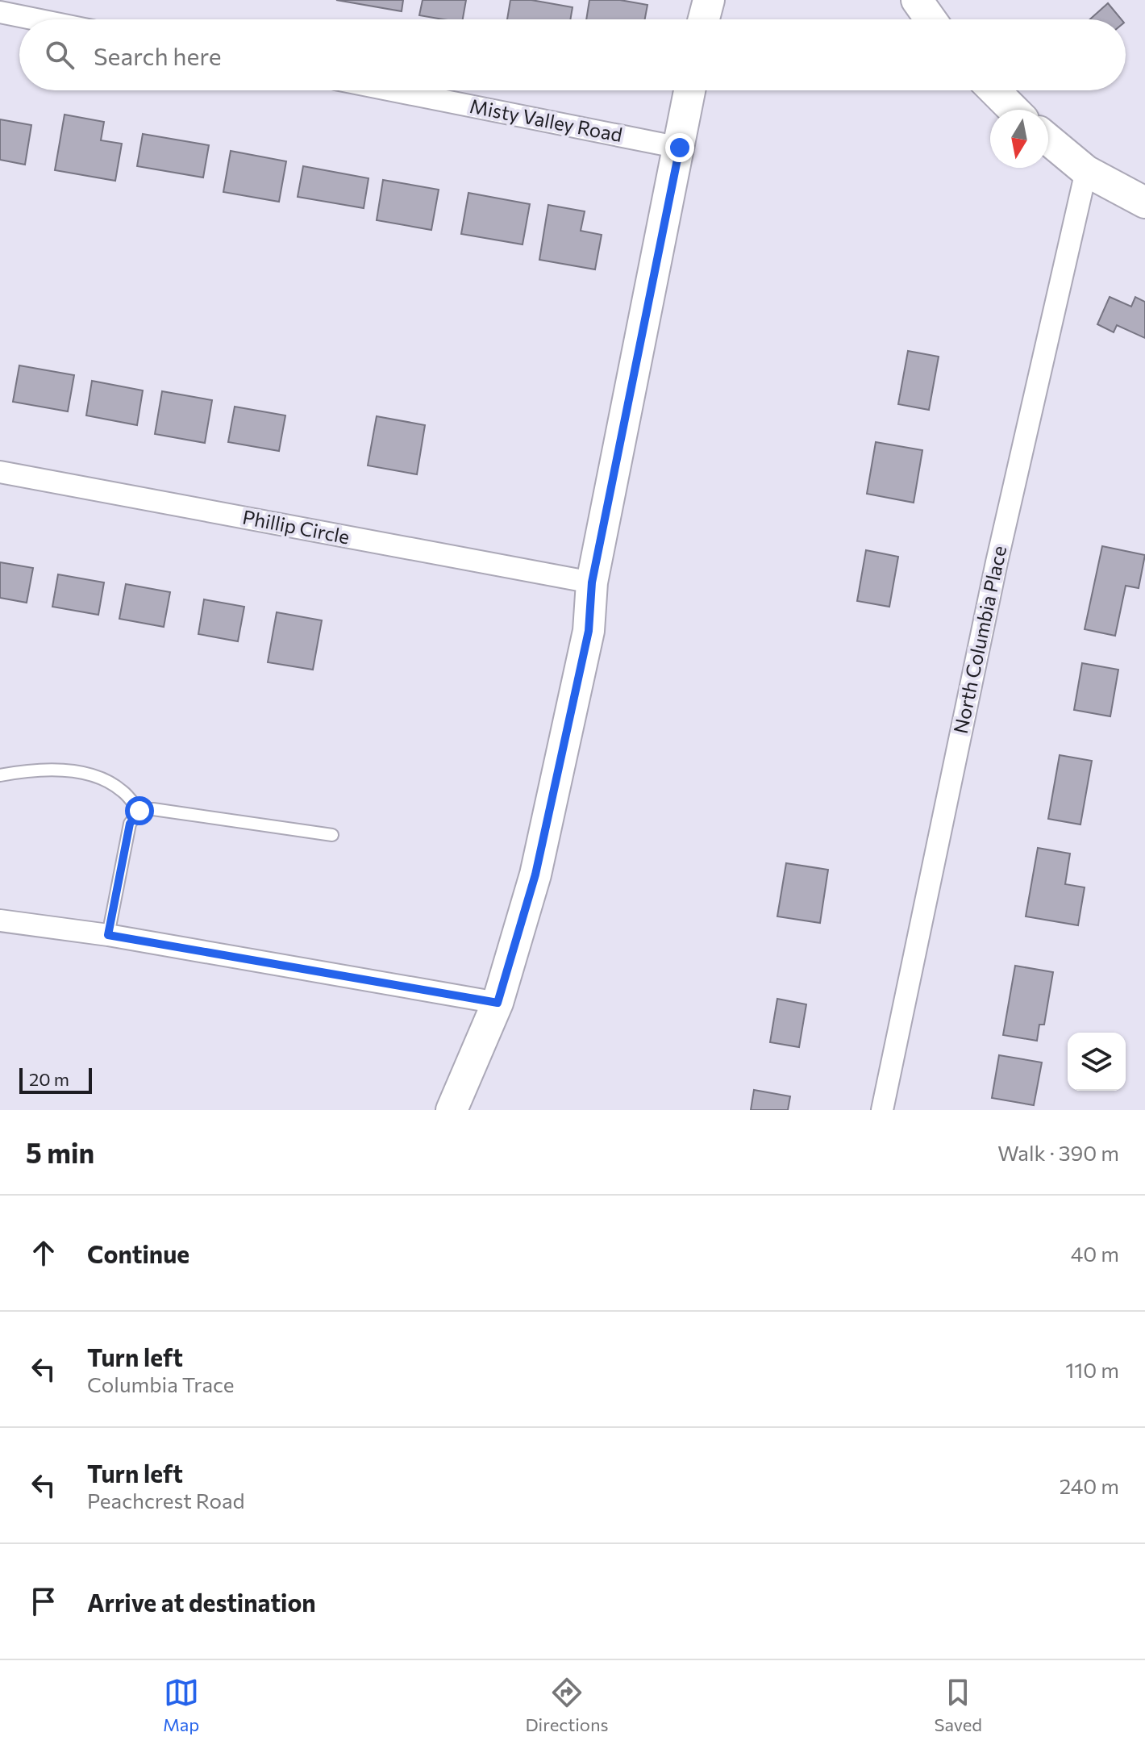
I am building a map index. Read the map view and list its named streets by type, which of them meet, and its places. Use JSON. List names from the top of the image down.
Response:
{
  "streets": {
    "street": ["Misty Valley Road", "Phillip Circle", "North Columbia Place"]
  },
  "scale_bar": "20 m",
  "north": "bottom",
  "page": {
    "search": "Search here",
    "scale": "20 m",
    "heading": ["5 min", "Walk · 390 m"],
    "list": [
      ["Continue", "40 m"],
      ["Turn left", "Columbia Trace", "110 m"],
      ["Turn left", "Peachcrest Road", "240 m"],
      "Arrive at destination"
    ],
    "nav": ["Map", "Directions", "Saved"]
  }
}
